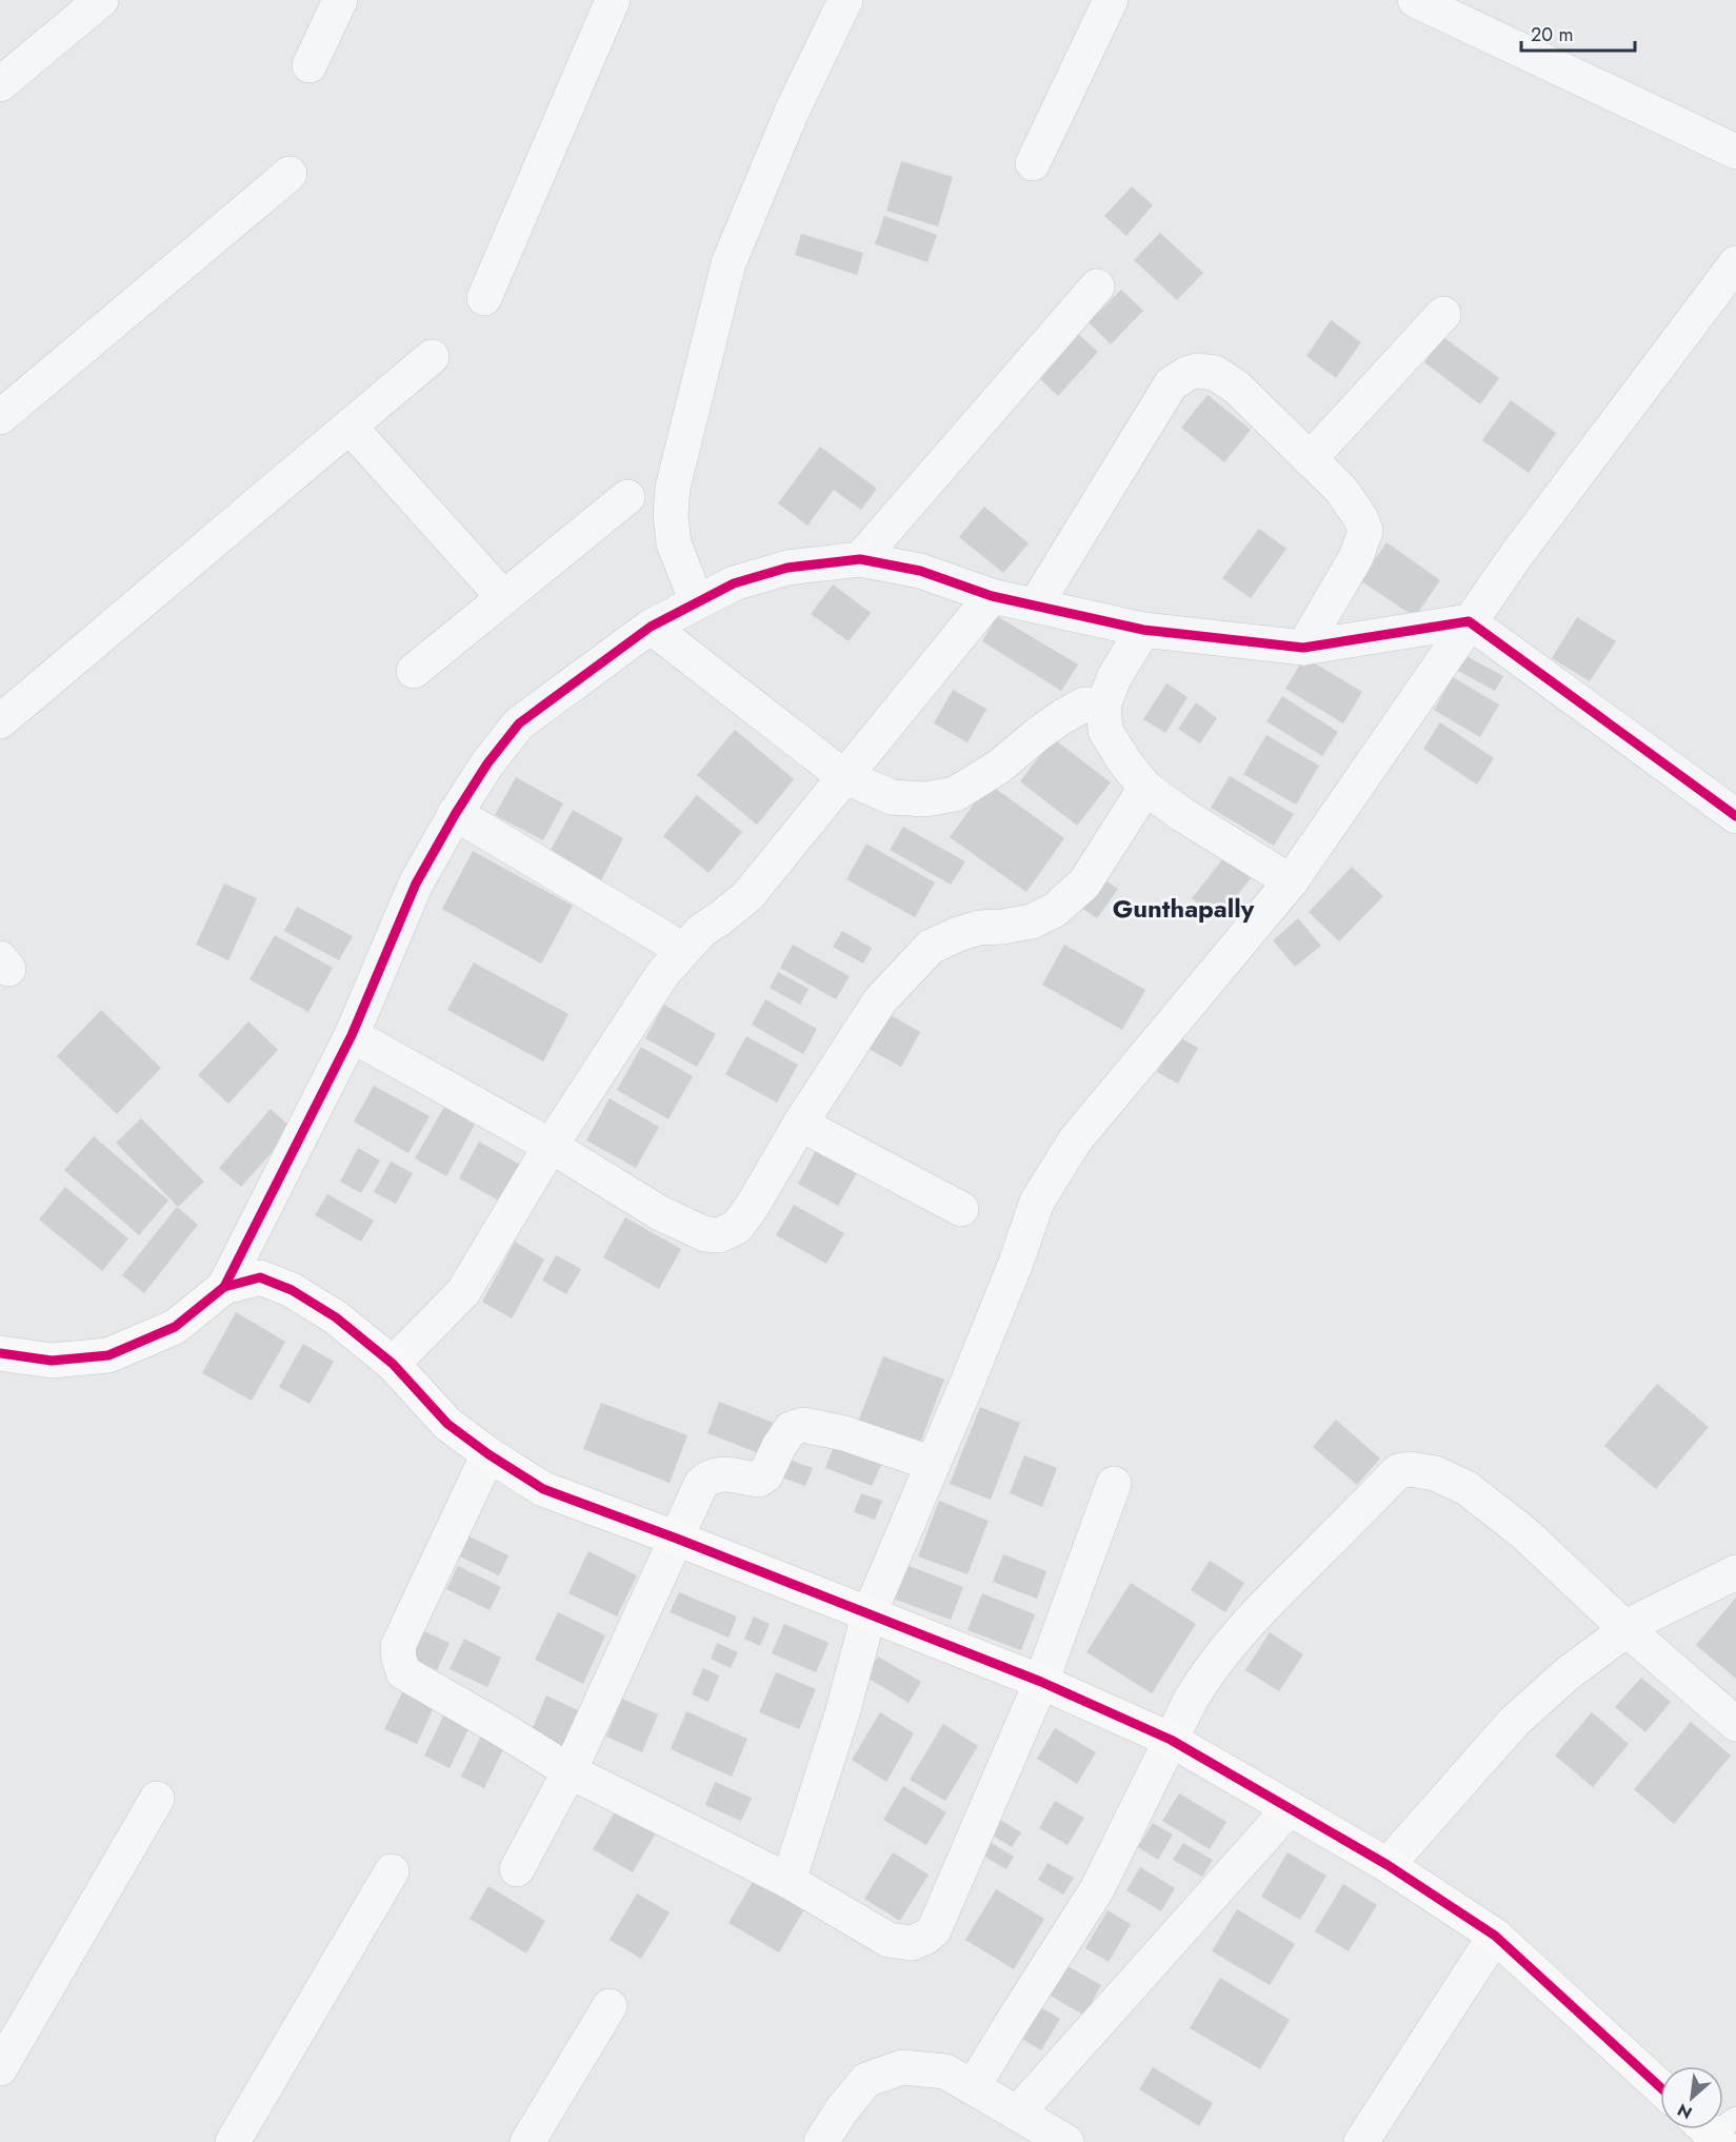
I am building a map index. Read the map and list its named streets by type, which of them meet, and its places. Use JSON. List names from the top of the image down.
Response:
{
  "districts": ["Gunthapally"],
  "scale_bar": "20 m",
  "north": "bottom left"
}
